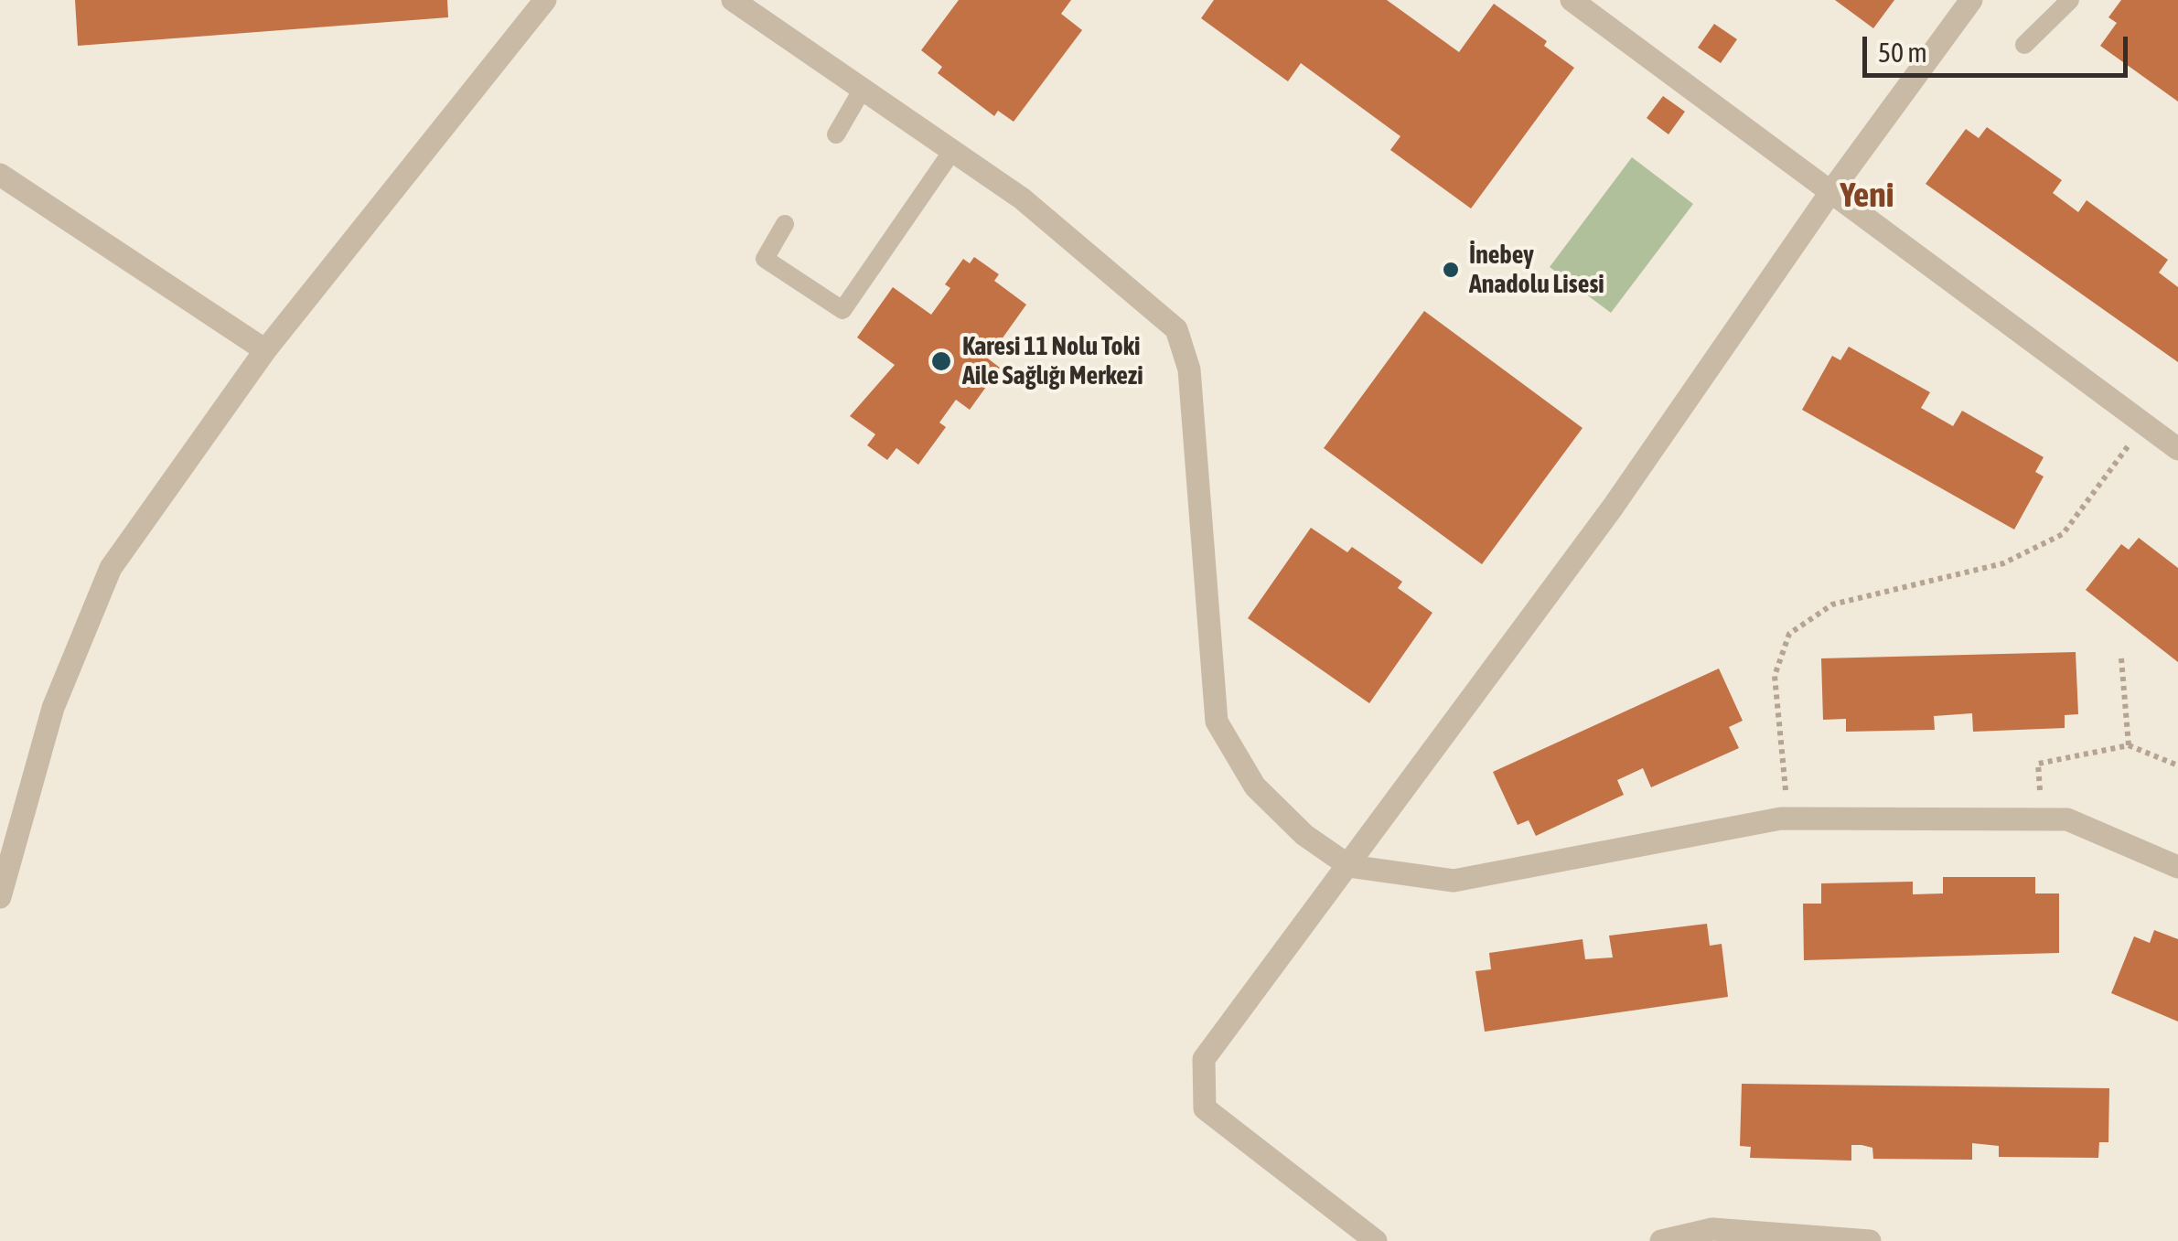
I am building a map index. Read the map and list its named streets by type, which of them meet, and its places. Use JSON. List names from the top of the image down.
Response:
{
  "districts": ["Yeni"],
  "places": ["İnebey Anadolu Lisesi", "Karesi 11 Nolu Toki Aile Sağlığı Merkezi"],
  "scale_bar": "50 m"
}
